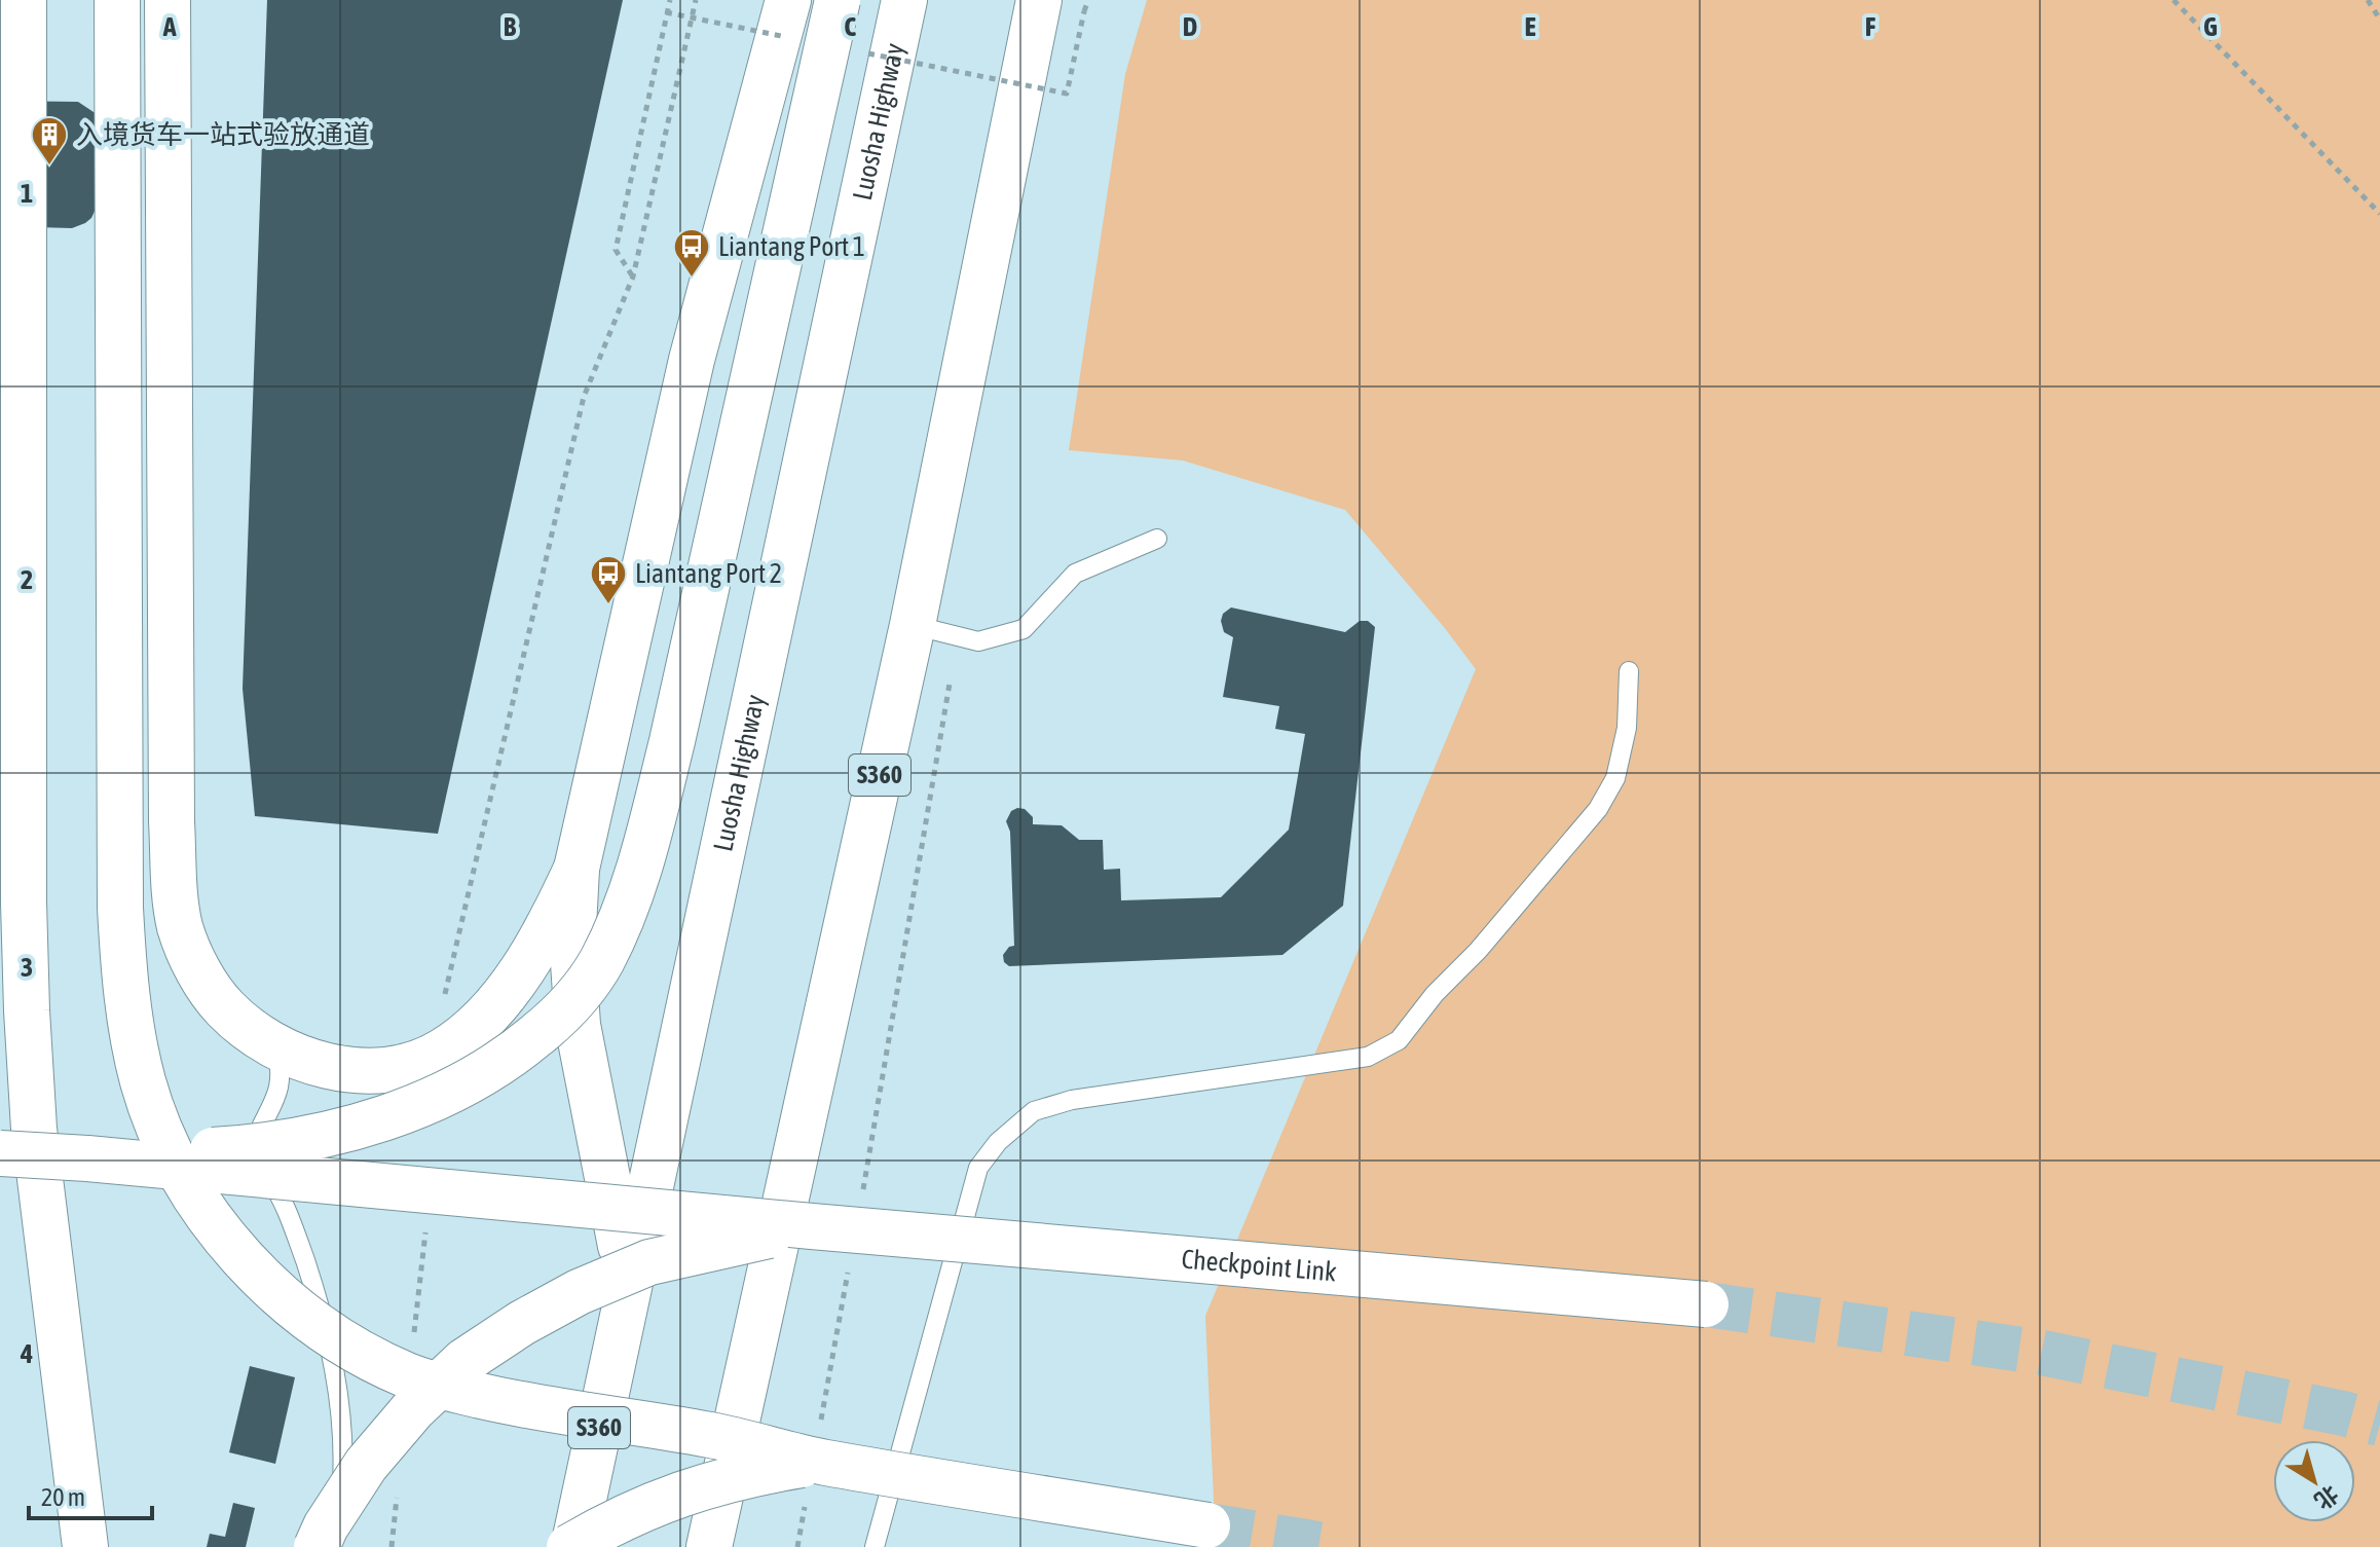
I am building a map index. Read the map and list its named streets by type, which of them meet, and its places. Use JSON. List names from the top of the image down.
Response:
{
  "streets": {
    "main road": ["Luosha Highway", "S360", "Checkpoint Link"]
  },
  "places": {
    "building": ["入境货车一站式验放通道"],
    "bus stop": ["Liantang Port 1", "Liantang Port 2"]
  },
  "scale_bar": "20 m",
  "north": "bottom right",
  "grid": {
    "columns": [
      "A",
      "B",
      "C",
      "D",
      "E",
      "F",
      "G"
    ],
    "rows": [
      "1",
      "2",
      "3",
      "4"
    ]
  }
}
